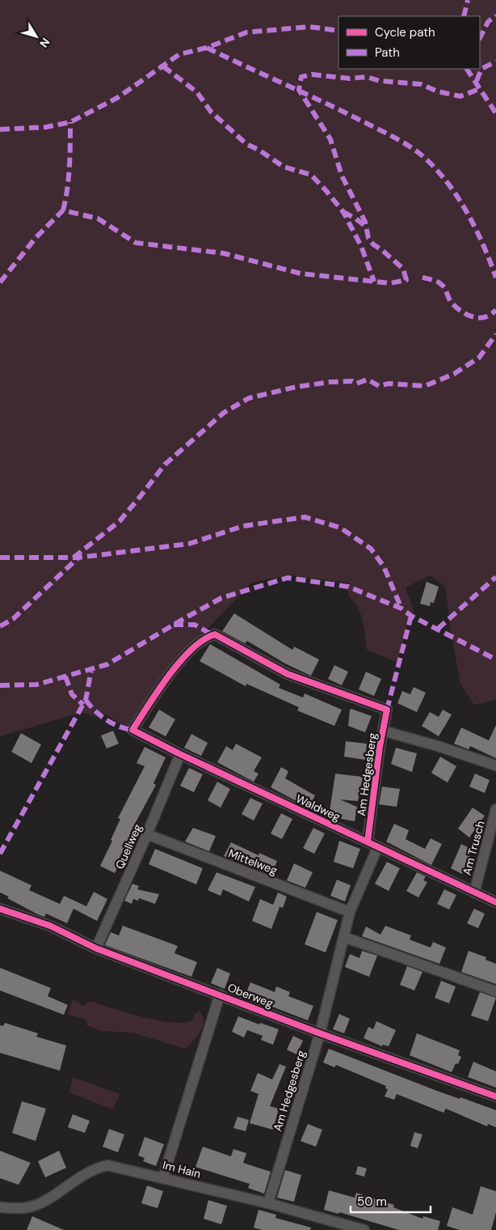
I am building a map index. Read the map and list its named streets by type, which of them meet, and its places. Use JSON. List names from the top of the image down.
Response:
{
  "streets": {
    "street": [
      "Am Hedgesberg",
      "Waldweg",
      "Quellweg",
      "Am Trusch",
      "Mittelweg",
      "Oberweg",
      "Im Hain"
    ]
  },
  "crossings": [
    ["Am Hedgesberg", "Waldweg"],
    ["Am Hedgesberg", "Mittelweg"],
    ["Am Hedgesberg", "Oberweg"],
    ["Am Hedgesberg", "Im Hain"],
    ["Waldweg", "Quellweg"],
    ["Waldweg", "Am Trusch"],
    ["Quellweg", "Mittelweg"],
    ["Quellweg", "Oberweg"]
  ],
  "legend": ["Cycle path", "Path"],
  "scale_bar": "50 m",
  "north": "bottom right"
}
